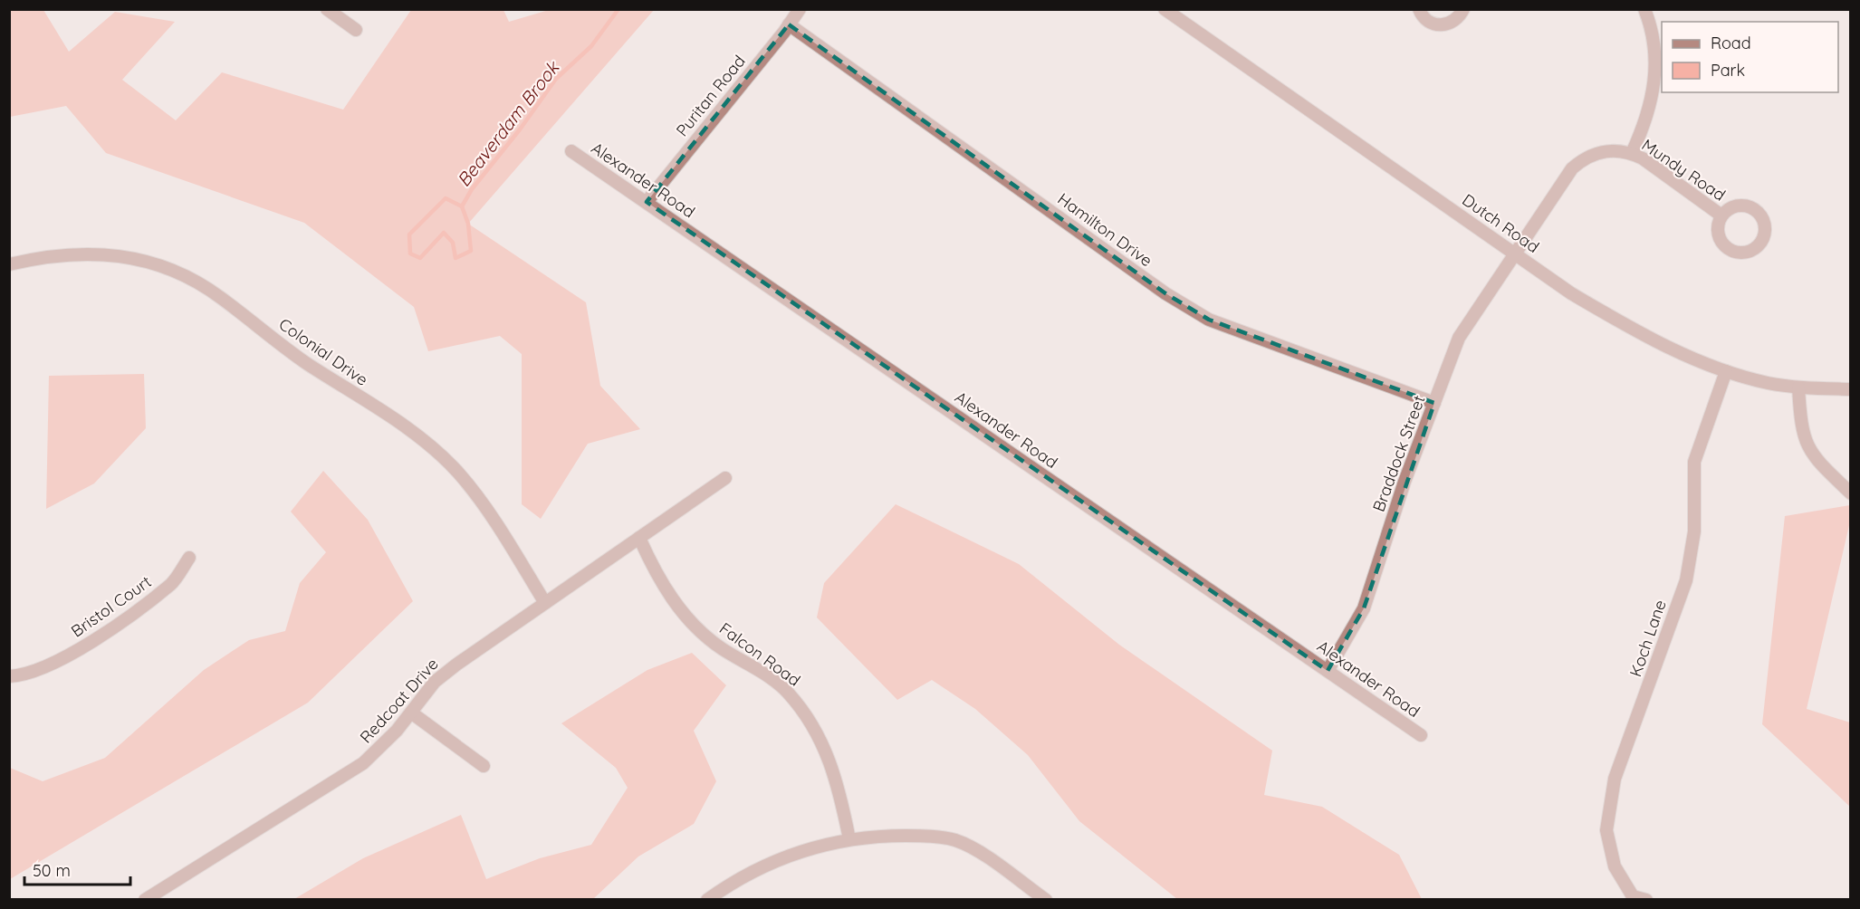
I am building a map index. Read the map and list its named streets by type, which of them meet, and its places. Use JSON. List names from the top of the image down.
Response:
{
  "streets": {
    "street": [
      "Puritan Road",
      "Mundy Road",
      "Alexander Road",
      "Dutch Road",
      "Hamilton Drive",
      "Colonial Drive",
      "Braddock Street",
      "Bristol Court",
      "Koch Lane",
      "Falcon Road",
      "Redcoat Drive"
    ]
  },
  "crossings": [
    ["Puritan Road", "Alexander Road"],
    ["Puritan Road", "Hamilton Drive"],
    ["Mundy Road", "Dutch Road"],
    ["Mundy Road", "Braddock Street"],
    ["Alexander Road", "Braddock Street"],
    ["Dutch Road", "Braddock Street"],
    ["Dutch Road", "Koch Lane"],
    ["Hamilton Drive", "Braddock Street"],
    ["Colonial Drive", "Redcoat Drive"],
    ["Falcon Road", "Redcoat Drive"]
  ],
  "water": ["Beaverdam Brook"],
  "legend": ["Road", "Park"],
  "scale_bar": "50 m"
}
